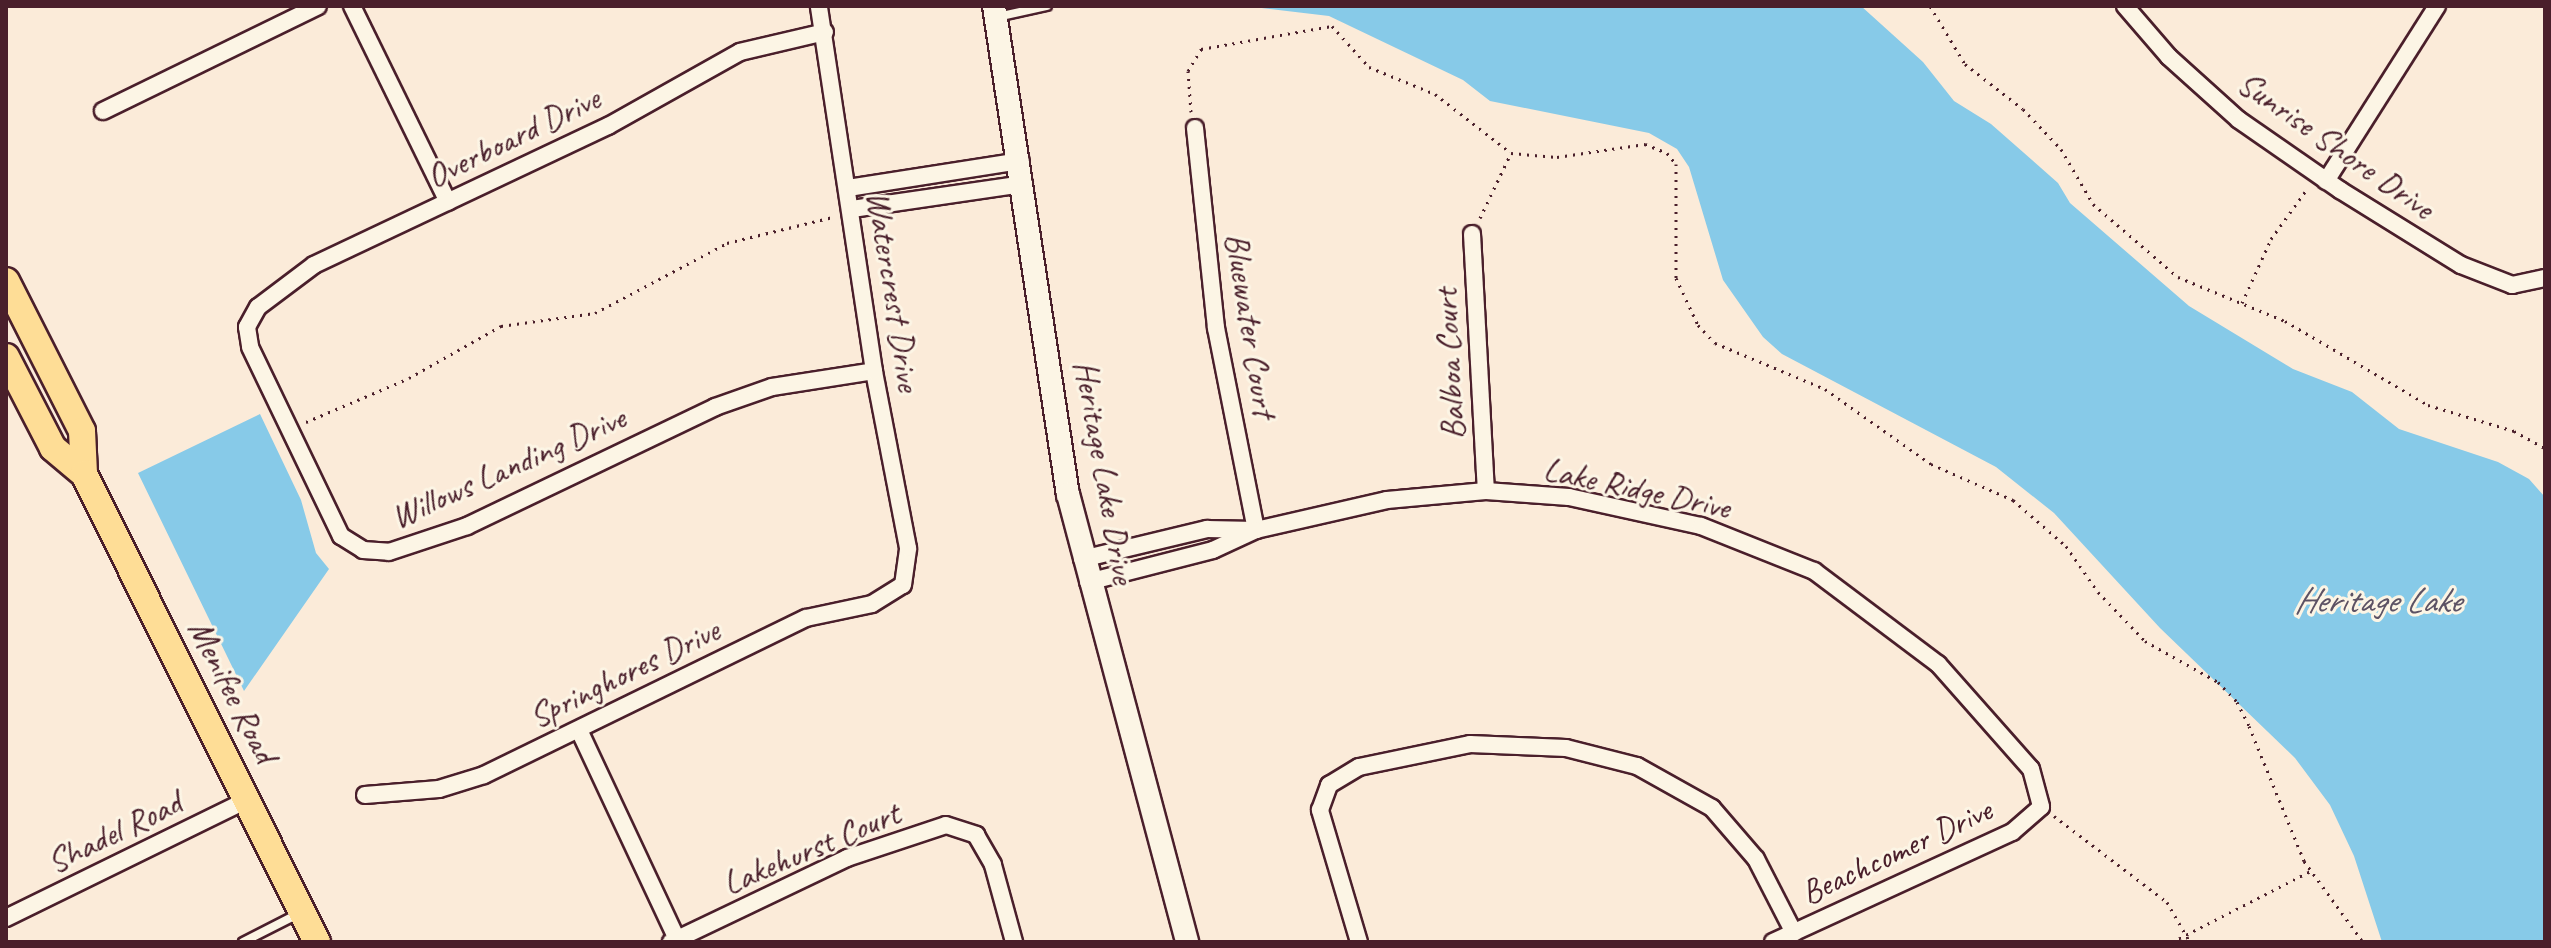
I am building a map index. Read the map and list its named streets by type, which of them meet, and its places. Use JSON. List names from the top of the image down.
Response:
{
  "streets": {
    "main road": ["Menifee Road"],
    "street": [
      "Overboard Drive",
      "Sunrise Shore Drive",
      "Watercrest Drive",
      "Bluewater Court",
      "Balboa Court",
      "Willows Landing Drive",
      "Heritage Lake Drive",
      "Lake Ridge Drive",
      "Springhores Drive",
      "Shadel Road",
      "Lakehurst Court",
      "Beachcomer Drive"
    ]
  },
  "crossings": [
    ["Overboard Drive", "Watercrest Drive"],
    ["Overboard Drive", "Willows Landing Drive"],
    ["Watercrest Drive", "Willows Landing Drive"],
    ["Watercrest Drive", "Springhores Drive"],
    ["Bluewater Court", "Lake Ridge Drive"],
    ["Balboa Court", "Lake Ridge Drive"],
    ["Heritage Lake Drive", "Lake Ridge Drive"],
    ["Lake Ridge Drive", "Beachcomer Drive"],
    ["Menifee Road", "Shadel Road"]
  ],
  "water": ["Heritage Lake"]
}
